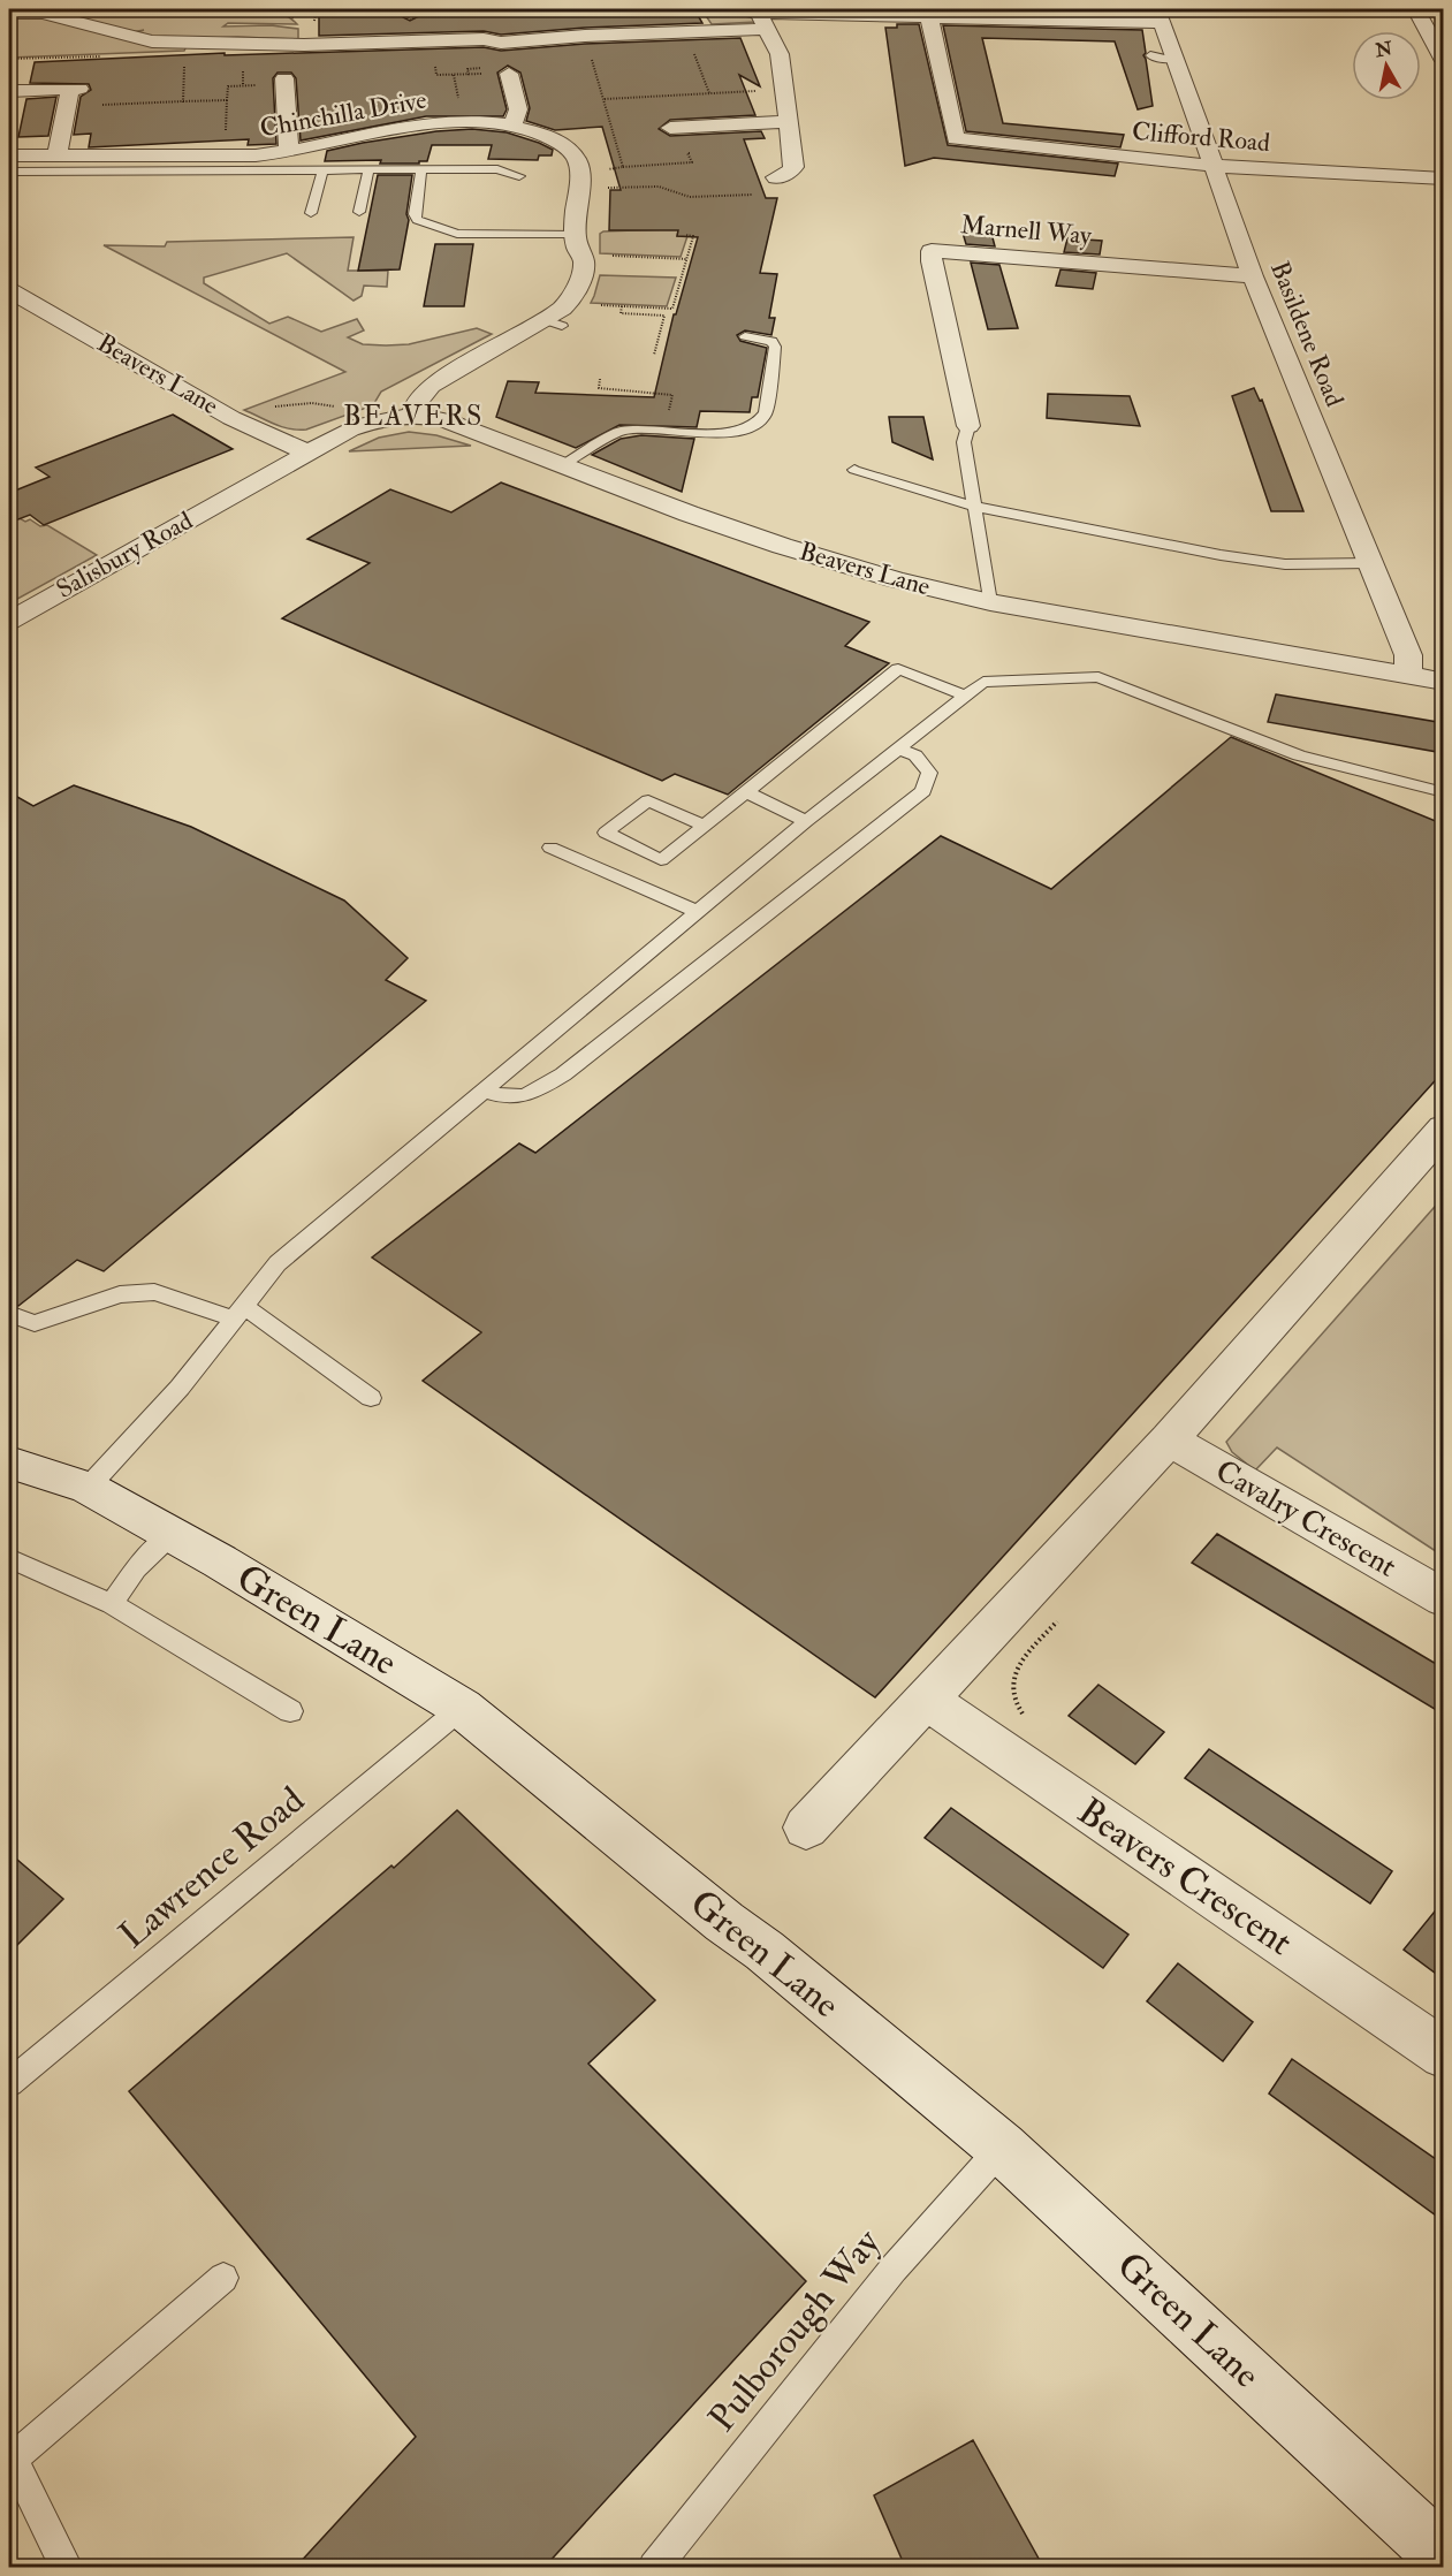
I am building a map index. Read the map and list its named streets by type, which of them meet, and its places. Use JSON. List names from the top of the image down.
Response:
{
  "streets": {
    "street": [
      "Chinchilla Drive",
      "Clifford Road",
      "Marnell Way",
      "Basildene Road",
      "Beavers Lane",
      "Salisbury Road",
      "Cavalry Crescent",
      "Green Lane",
      "Beavers Crescent"
    ],
    "lane": ["Lawrence Road", "Pulborough Way"]
  },
  "crossings": [
    ["Clifford Road", "Basildene Road"],
    ["Marnell Way", "Basildene Road"],
    ["Basildene Road", "Beavers Lane"],
    ["Beavers Lane", "Salisbury Road"],
    ["Green Lane", "Lawrence Road"],
    ["Green Lane", "Pulborough Way"]
  ],
  "districts": ["BEAVERS"],
  "north": "top"
}
